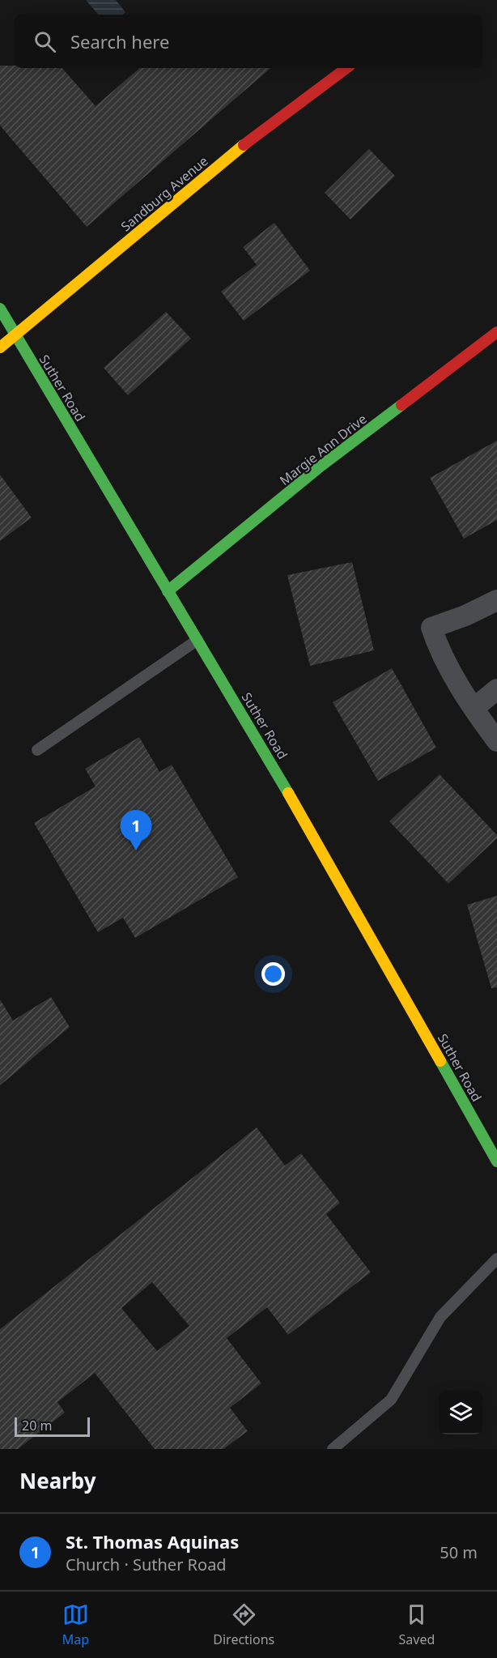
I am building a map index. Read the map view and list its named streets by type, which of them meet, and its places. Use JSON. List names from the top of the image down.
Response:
{
  "streets": {
    "street": ["Sandburg Avenue", "Suther Road", "Margie Ann Drive"]
  },
  "crossings": [
    ["Sandburg Avenue", "Suther Road"],
    ["Suther Road", "Margie Ann Drive"]
  ],
  "scale_bar": "20 m",
  "page": {
    "search": "Search here",
    "pins": "1",
    "scale": "20 m",
    "heading": "Nearby",
    "list": [
      {
        "mark": "1",
        "name": "St. Thomas Aquinas",
        "note": "Church · Suther Road",
        "value": "50 m"
      }
    ],
    "nav": ["Map", "Directions", "Saved"]
  }
}
